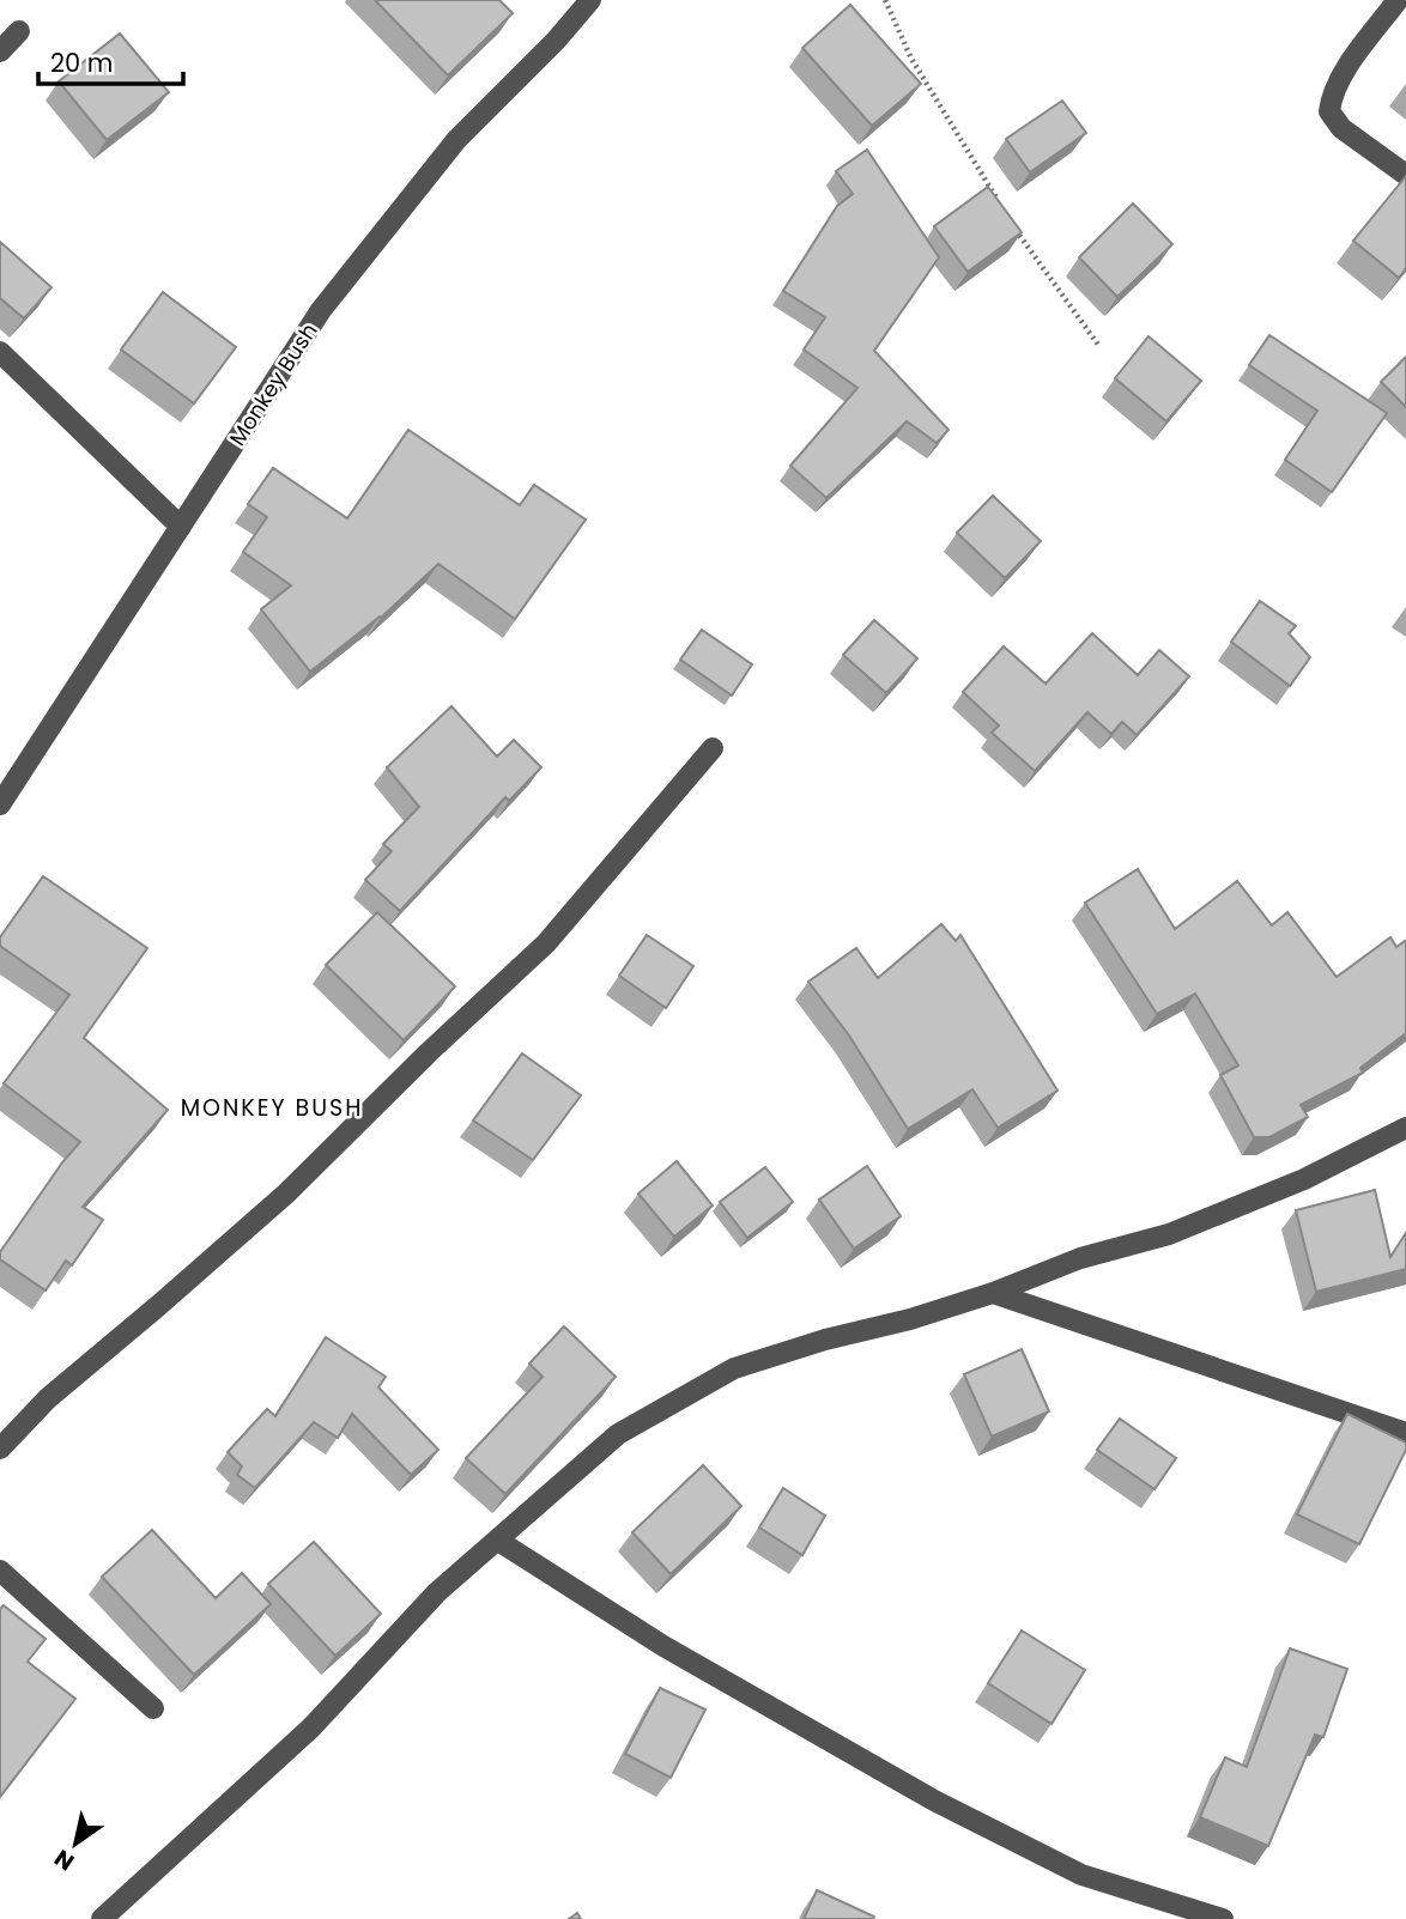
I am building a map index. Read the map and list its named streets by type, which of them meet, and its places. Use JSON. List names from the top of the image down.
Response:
{
  "streets": {
    "street": ["Monkey Bush"]
  },
  "districts": ["MONKEY BUSH"],
  "scale_bar": "20 m",
  "north": "bottom left"
}
